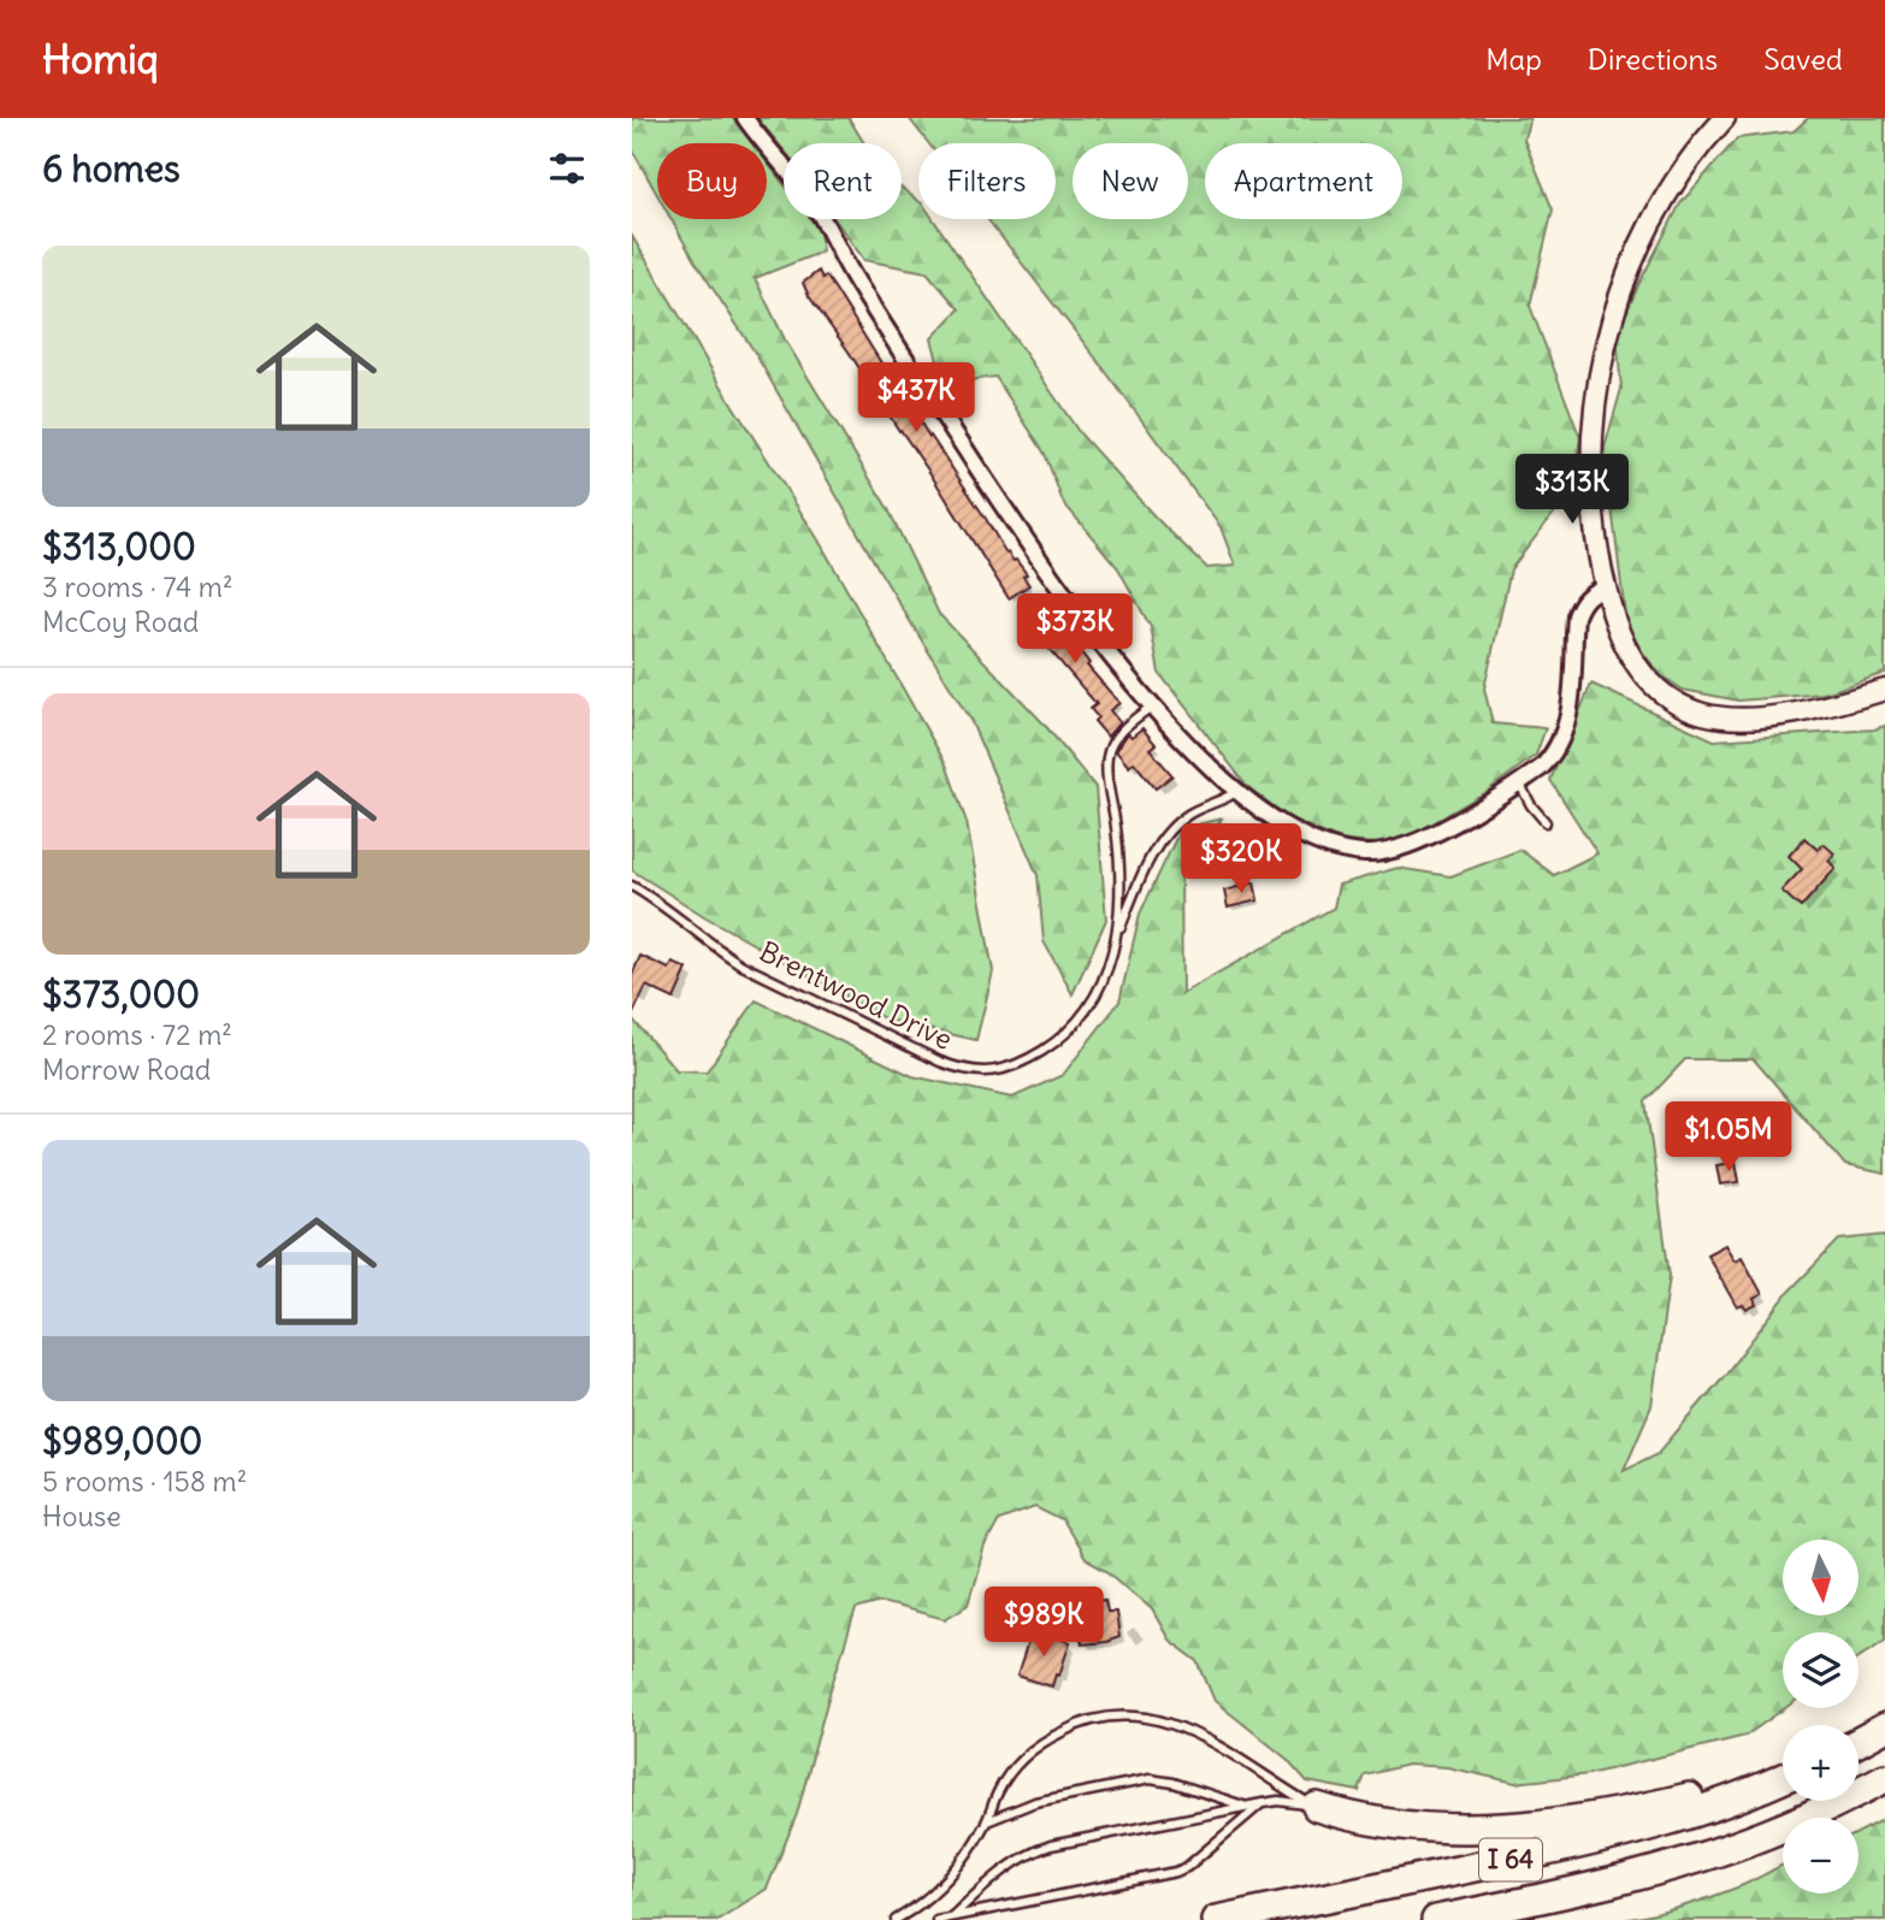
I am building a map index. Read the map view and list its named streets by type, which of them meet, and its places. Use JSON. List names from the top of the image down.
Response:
{
  "streets": {
    "highway": ["I 64"],
    "lane": ["Brentwood Drive"]
  },
  "north": "bottom",
  "page": {
    "header": "Homiq",
    "nav": ["Map", "Directions", "Saved"],
    "heading": "6 homes",
    "chip": [
      "Buy",
      "Rent",
      "Filters",
      "New",
      "Apartment"
    ],
    "list": [
      {
        "name": "$313,000",
        "note": "3 rooms · 74 m² · McCoy Road"
      },
      {
        "name": "$373,000",
        "note": "2 rooms · 72 m² · Morrow Road"
      },
      {
        "name": "$989,000",
        "note": "5 rooms · 158 m² · House"
      }
    ],
    "price": [
      "$437K",
      "$313K",
      "$373K",
      "$320K",
      "$1.05M",
      "$989K"
    ],
    "map_buttons": ["+", "−"]
  }
}
